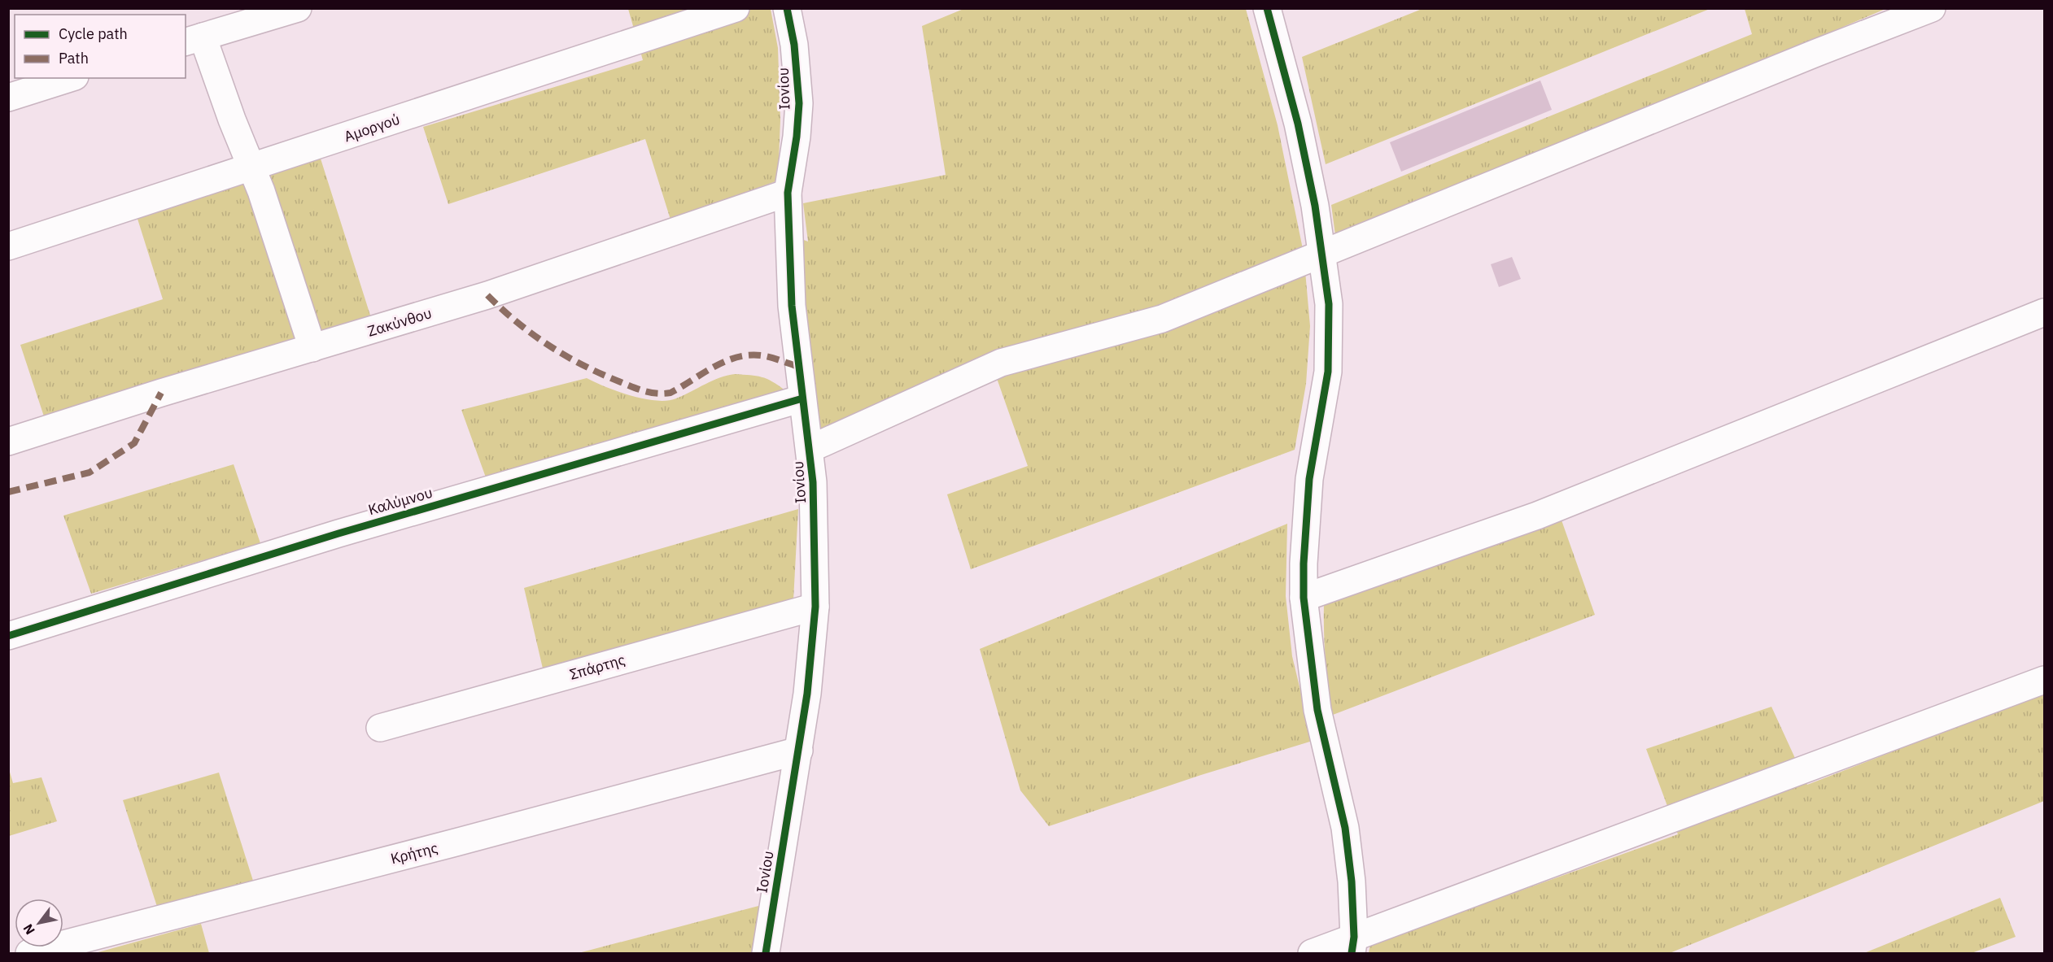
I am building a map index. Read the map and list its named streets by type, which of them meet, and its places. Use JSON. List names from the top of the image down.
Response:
{
  "streets": {
    "street": [
      "Ιονίου",
      "Αμοργού",
      "Ζακύνθου",
      "Καλύμνου",
      "Σπάρτης",
      "Κρήτης"
    ]
  },
  "crossings": [
    ["Ιονίου", "Ζακύνθου"],
    ["Ιονίου", "Καλύμνου"],
    ["Ιονίου", "Σπάρτης"],
    ["Ιονίου", "Κρήτης"]
  ],
  "legend": ["Cycle path", "Path"],
  "north": "bottom left"
}
